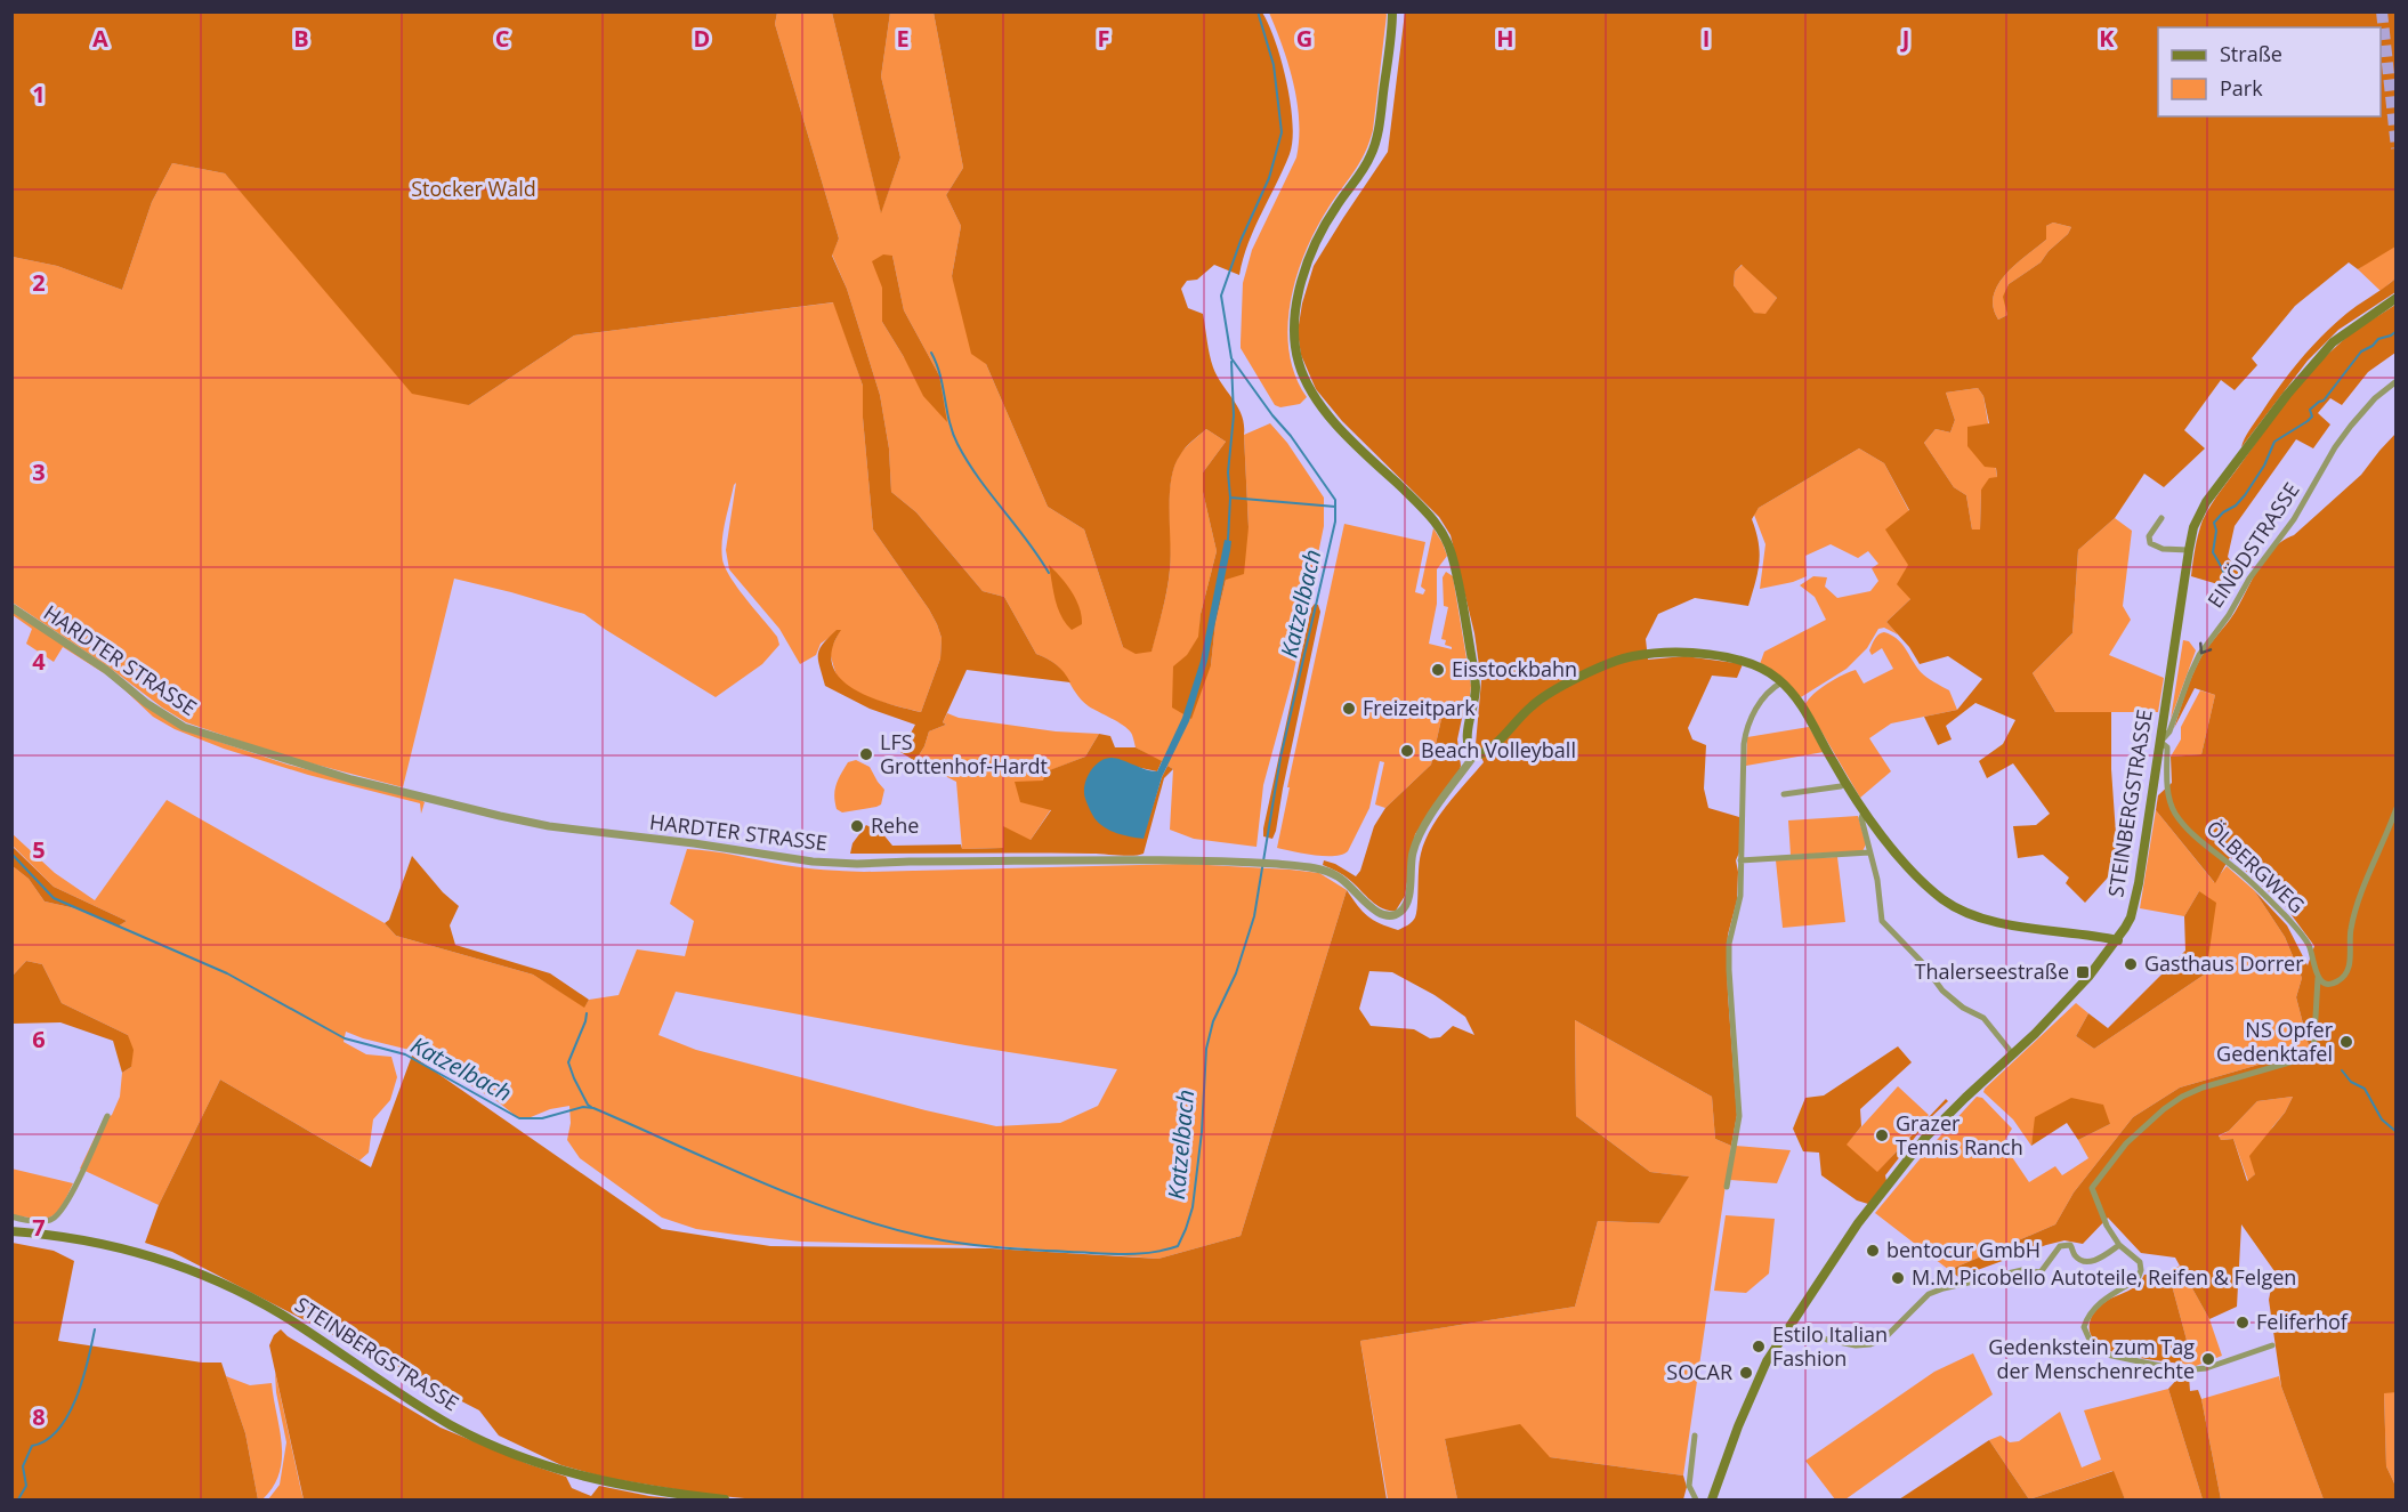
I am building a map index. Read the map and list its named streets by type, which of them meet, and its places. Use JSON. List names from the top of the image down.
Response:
{
  "streets": {
    "main road": ["STEINBERGSTRASSE"],
    "street": ["EINÖDSTRASSE", "HARDTER STRASSE", "ÖLBERGWEG"]
  },
  "crossings": [
    ["EINÖDSTRASSE", "STEINBERGSTRASSE"],
    ["EINÖDSTRASSE", "ÖLBERGWEG"],
    ["STEINBERGSTRASSE", "ÖLBERGWEG"]
  ],
  "one_way": ["EINÖDSTRASSE"],
  "water": ["Katzelbach"],
  "parks": ["Stocker Wald"],
  "places": {
    "other": [
      "Eisstockbahn",
      "Freizeitpark",
      "Beach Volleyball",
      "LFS Grottenhof-Hardt",
      "Rehe",
      "Gasthaus Dorrer",
      "NS Opfer Gedenktafel",
      "Grazer Tennis Ranch",
      "bentocur GmbH",
      "M.M.Picobello Autoteile, Reifen & Felgen",
      "Feliferhof",
      "Estilo Italian Fashion",
      "Gedenkstein zum Tag der Menschenrechte",
      "SOCAR"
    ],
    "transit": ["Thalerseestraße"]
  },
  "legend": ["Straße", "Park"],
  "grid": {
    "columns": [
      "A",
      "B",
      "C",
      "D",
      "E",
      "F",
      "G",
      "H",
      "I",
      "J",
      "K"
    ],
    "rows": [
      "1",
      "2",
      "3",
      "4",
      "5",
      "6",
      "7",
      "8"
    ]
  }
}
